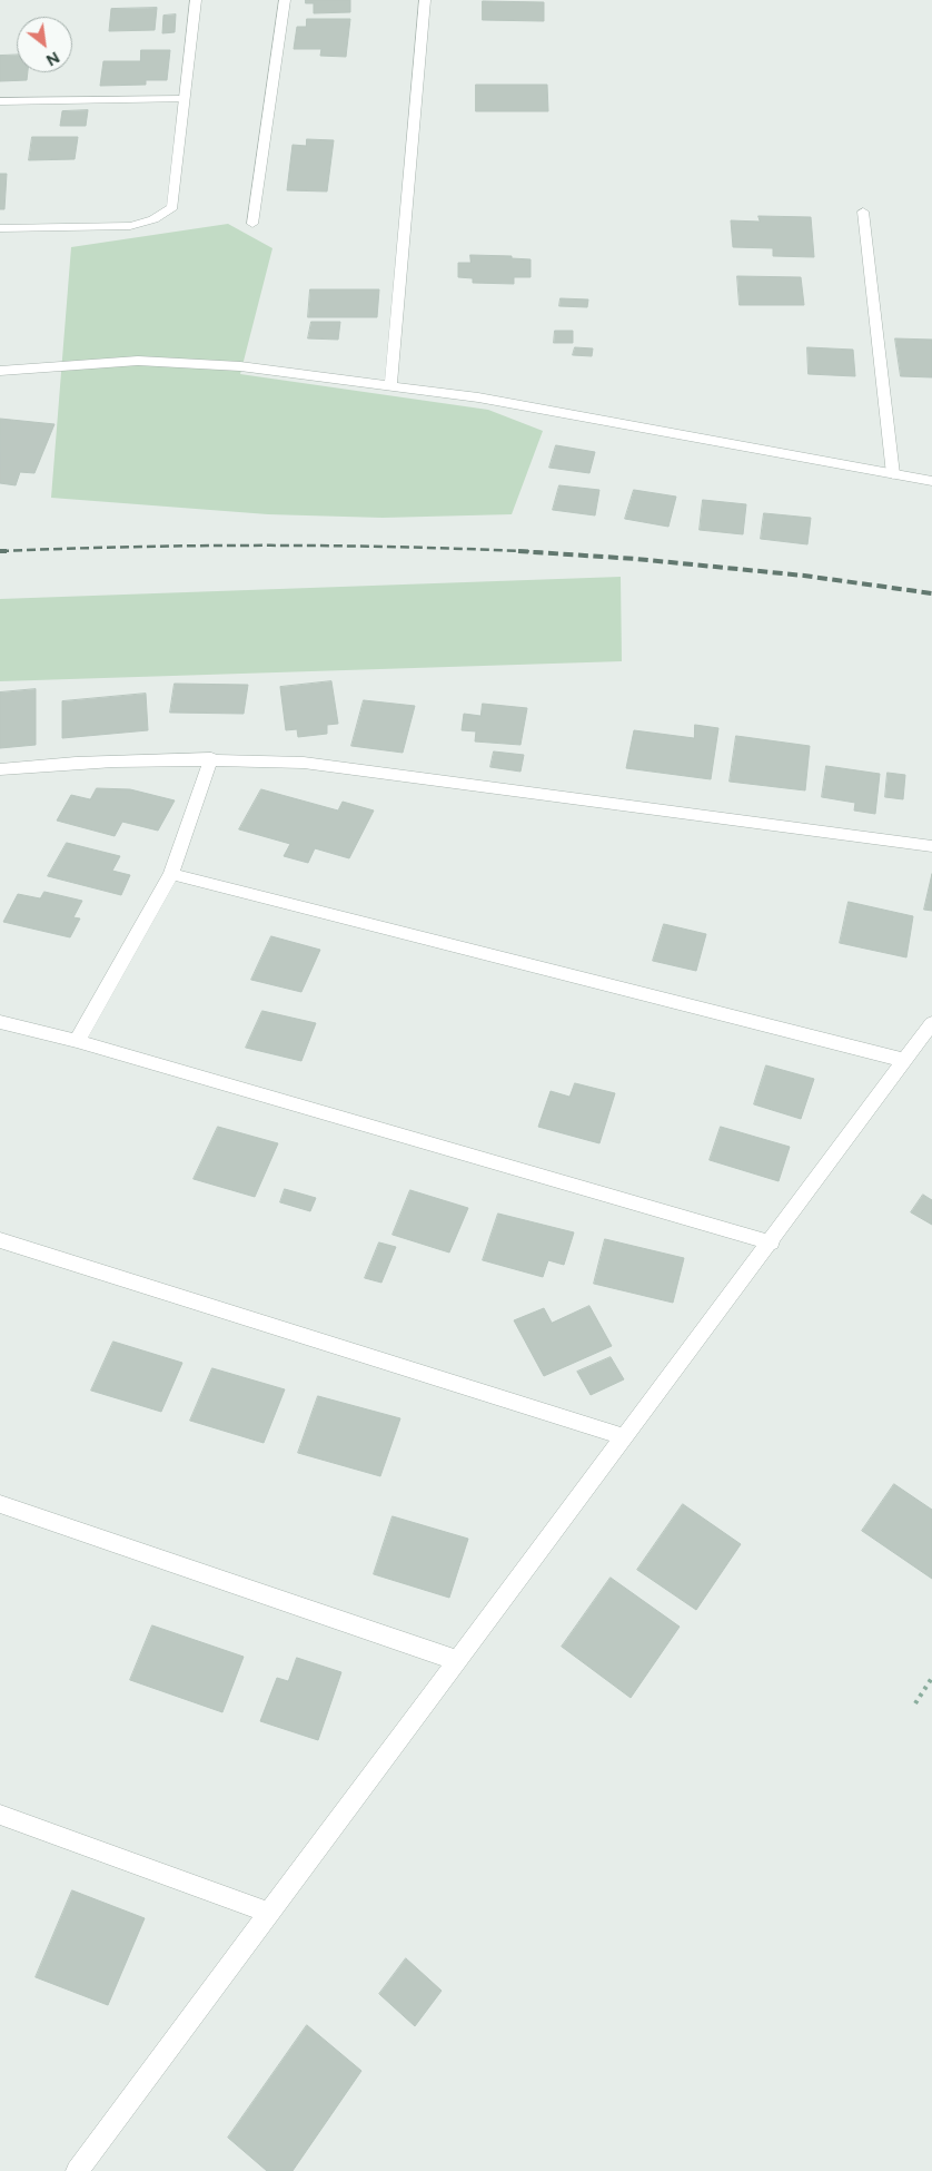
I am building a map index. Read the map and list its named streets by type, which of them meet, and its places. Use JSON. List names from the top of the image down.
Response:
{
  "north": "bottom right"
}
